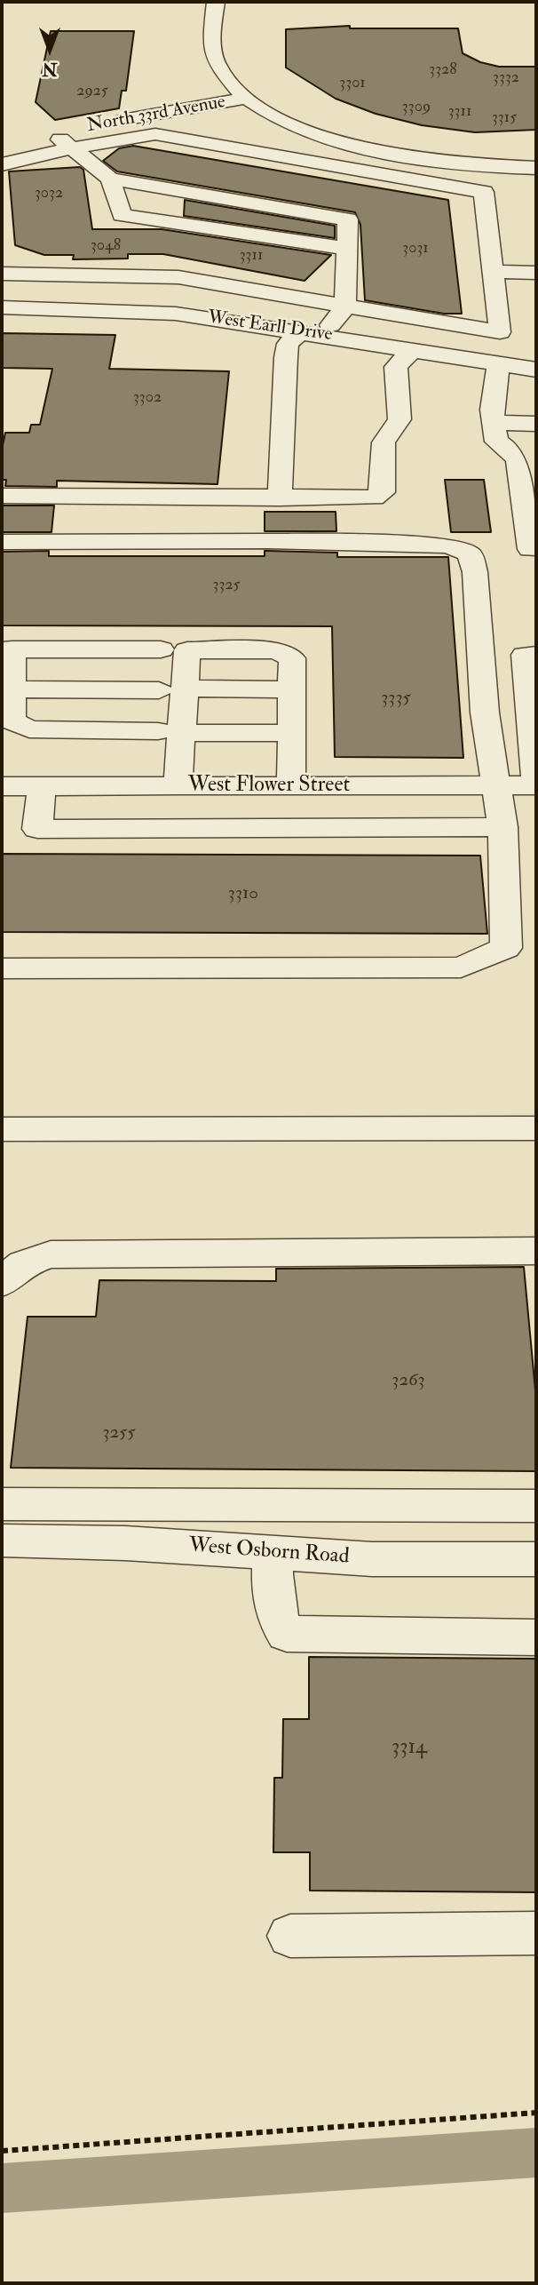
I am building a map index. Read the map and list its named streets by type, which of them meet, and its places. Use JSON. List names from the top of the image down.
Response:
{
  "streets": {
    "street": [
      "North 33rd Avenue",
      "West Earll Drive",
      "West Flower Street",
      "West Osborn Road"
    ]
  },
  "house_numbers": [
    "3328",
    "3332",
    "3301",
    "2925",
    "3309",
    "3311",
    "3315",
    "3032",
    "3048",
    "3031",
    "3311",
    "3302",
    "3325",
    "3335",
    "3310",
    "3263",
    "3255",
    "3314"
  ],
  "north": "bottom"
}
